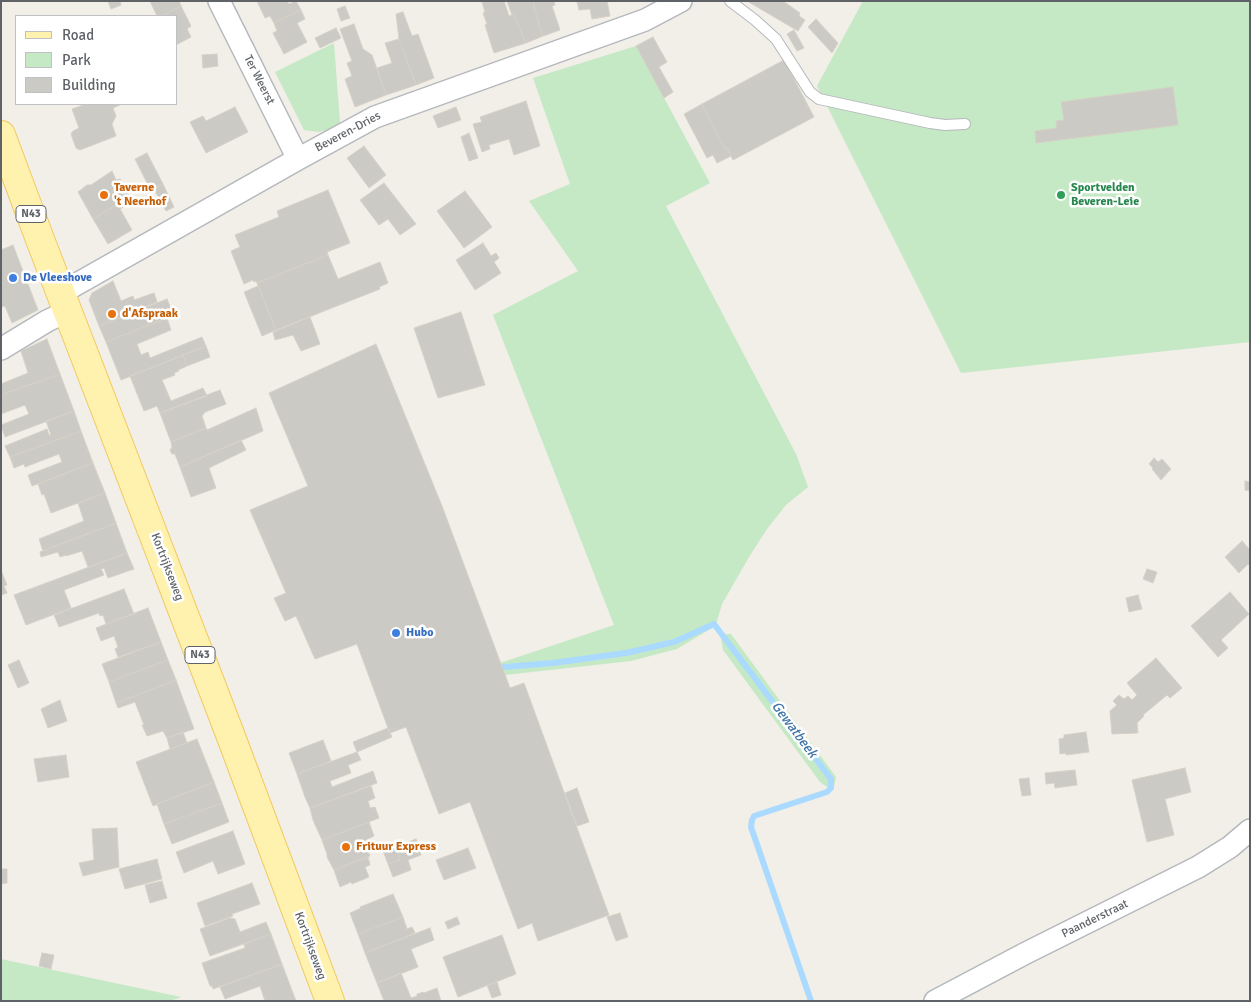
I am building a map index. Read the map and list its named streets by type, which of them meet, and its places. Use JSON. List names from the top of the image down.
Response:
{
  "streets": {
    "main road": ["N43", "Kortrijkseweg"],
    "street": ["Ter Weerst", "Beveren-Dries", "Paanderstraat"]
  },
  "crossings": [
    ["Ter Weerst", "Beveren-Dries"],
    ["Beveren-Dries", "Kortrijkseweg"]
  ],
  "water": ["Gewatbeek"],
  "places": [
    "Taverne 't Neerhof",
    "Sportvelden Beveren-Leie",
    "De Vleeshove",
    "d'Afspraak",
    "Hubo",
    "Frituur Express"
  ],
  "legend": ["Road", "Park", "Building"]
}
